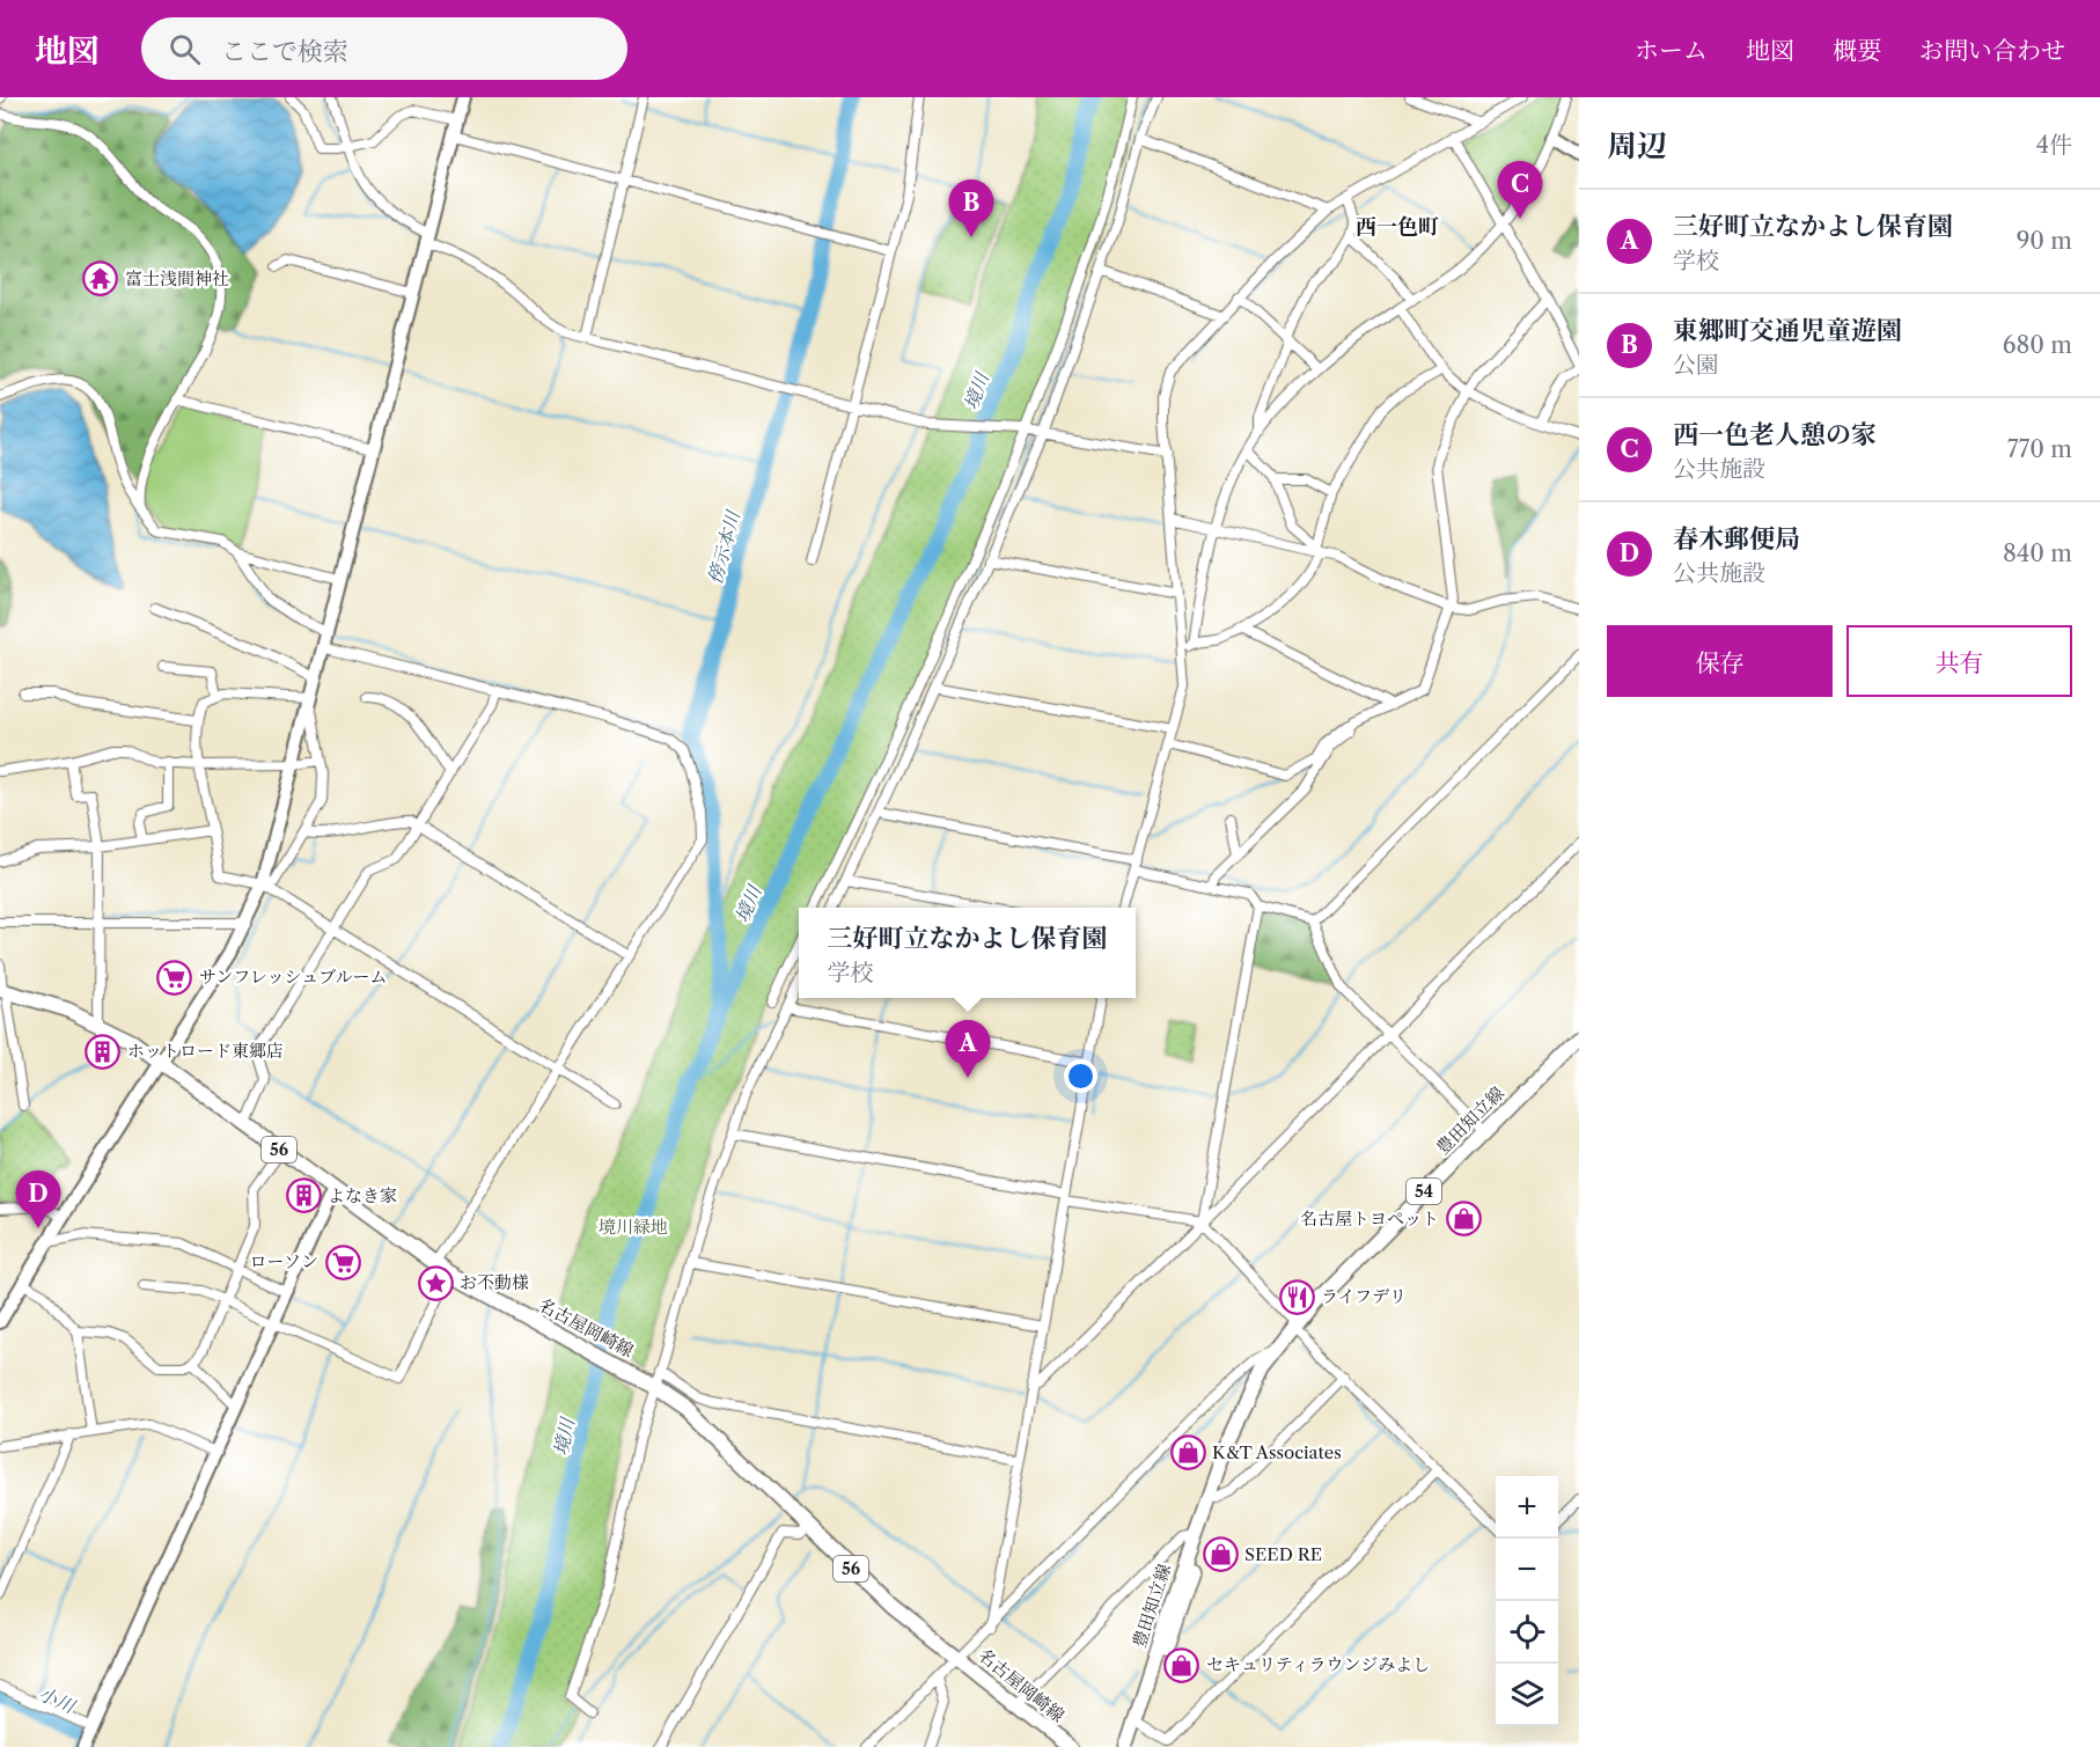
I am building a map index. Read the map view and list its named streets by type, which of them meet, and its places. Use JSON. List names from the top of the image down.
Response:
{
  "streets": {
    "main road": [
      "豊田知立線",
      "56",
      "54",
      "名古屋岡崎線"
    ]
  },
  "districts": ["西一色町"],
  "water": ["境川", "傍示本川", "小川"],
  "parks": ["境川緑地"],
  "places": {
    "temple": ["富士浅間神社"],
    "supermarket": ["サンフレッシュブルーム", "ローソン"],
    "building": ["ホットロード東郷店", "よなき家"],
    "shop": [
      "名古屋トヨペット",
      "K&T Associates",
      "SEED RE",
      "セキュリティラウンジみよし"
    ],
    "place": ["お不動様"],
    "restaurant": ["ライフデリ"]
  },
  "page": {
    "header": "地図",
    "search": "ここで検索",
    "nav": [
      "ホーム",
      "地図",
      "概要",
      "お問い合わせ"
    ],
    "heading": ["周辺", "4件"],
    "pins": [
      "C",
      "B",
      "A",
      "D"
    ],
    "list": [
      {
        "mark": "A",
        "name": "三好町立なかよし保育園",
        "note": "学校",
        "value": "90 m"
      },
      {
        "mark": "B",
        "name": "東郷町交通児童遊園",
        "note": "公園",
        "value": "680 m"
      },
      {
        "mark": "C",
        "name": "西一色老人憩の家",
        "note": "公共施設",
        "value": "770 m"
      },
      {
        "mark": "D",
        "name": "春木郵便局",
        "note": "公共施設",
        "value": "840 m"
      }
    ],
    "buttons": ["保存", "共有"],
    "popup": ["三好町立なかよし保育園", "学校"],
    "map_buttons": ["+", "−"]
  }
}
